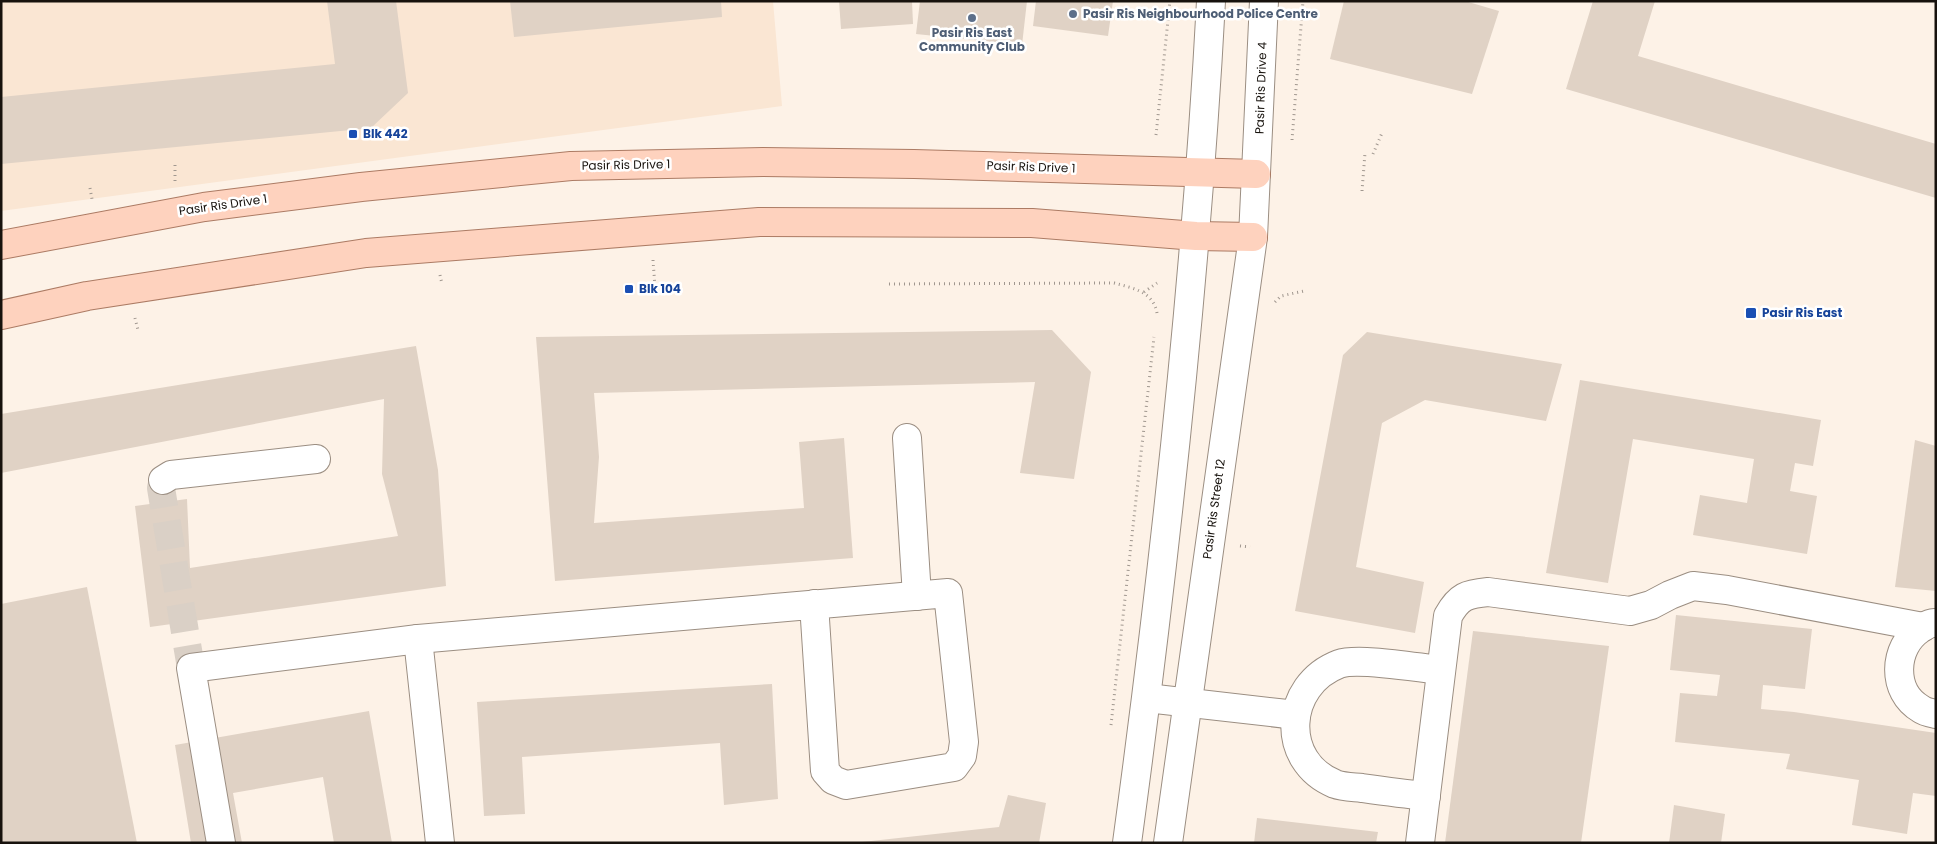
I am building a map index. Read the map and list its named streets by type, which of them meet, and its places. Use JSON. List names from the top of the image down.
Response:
{
  "streets": {
    "main road": ["Pasir Ris Drive 1"],
    "street": ["Pasir Ris Drive 4", "Pasir Ris Street 12"]
  },
  "crossings": [
    ["Pasir Ris Drive 4", "Pasir Ris Drive 1"],
    ["Pasir Ris Drive 4", "Pasir Ris Street 12"],
    ["Pasir Ris Drive 1", "Pasir Ris Street 12"]
  ],
  "places": {
    "other": ["Pasir Ris Neighbourhood Police Centre", "Pasir Ris East Community Club"],
    "transit": ["Blk 442", "Blk 104", "Pasir Ris East"]
  }
}
